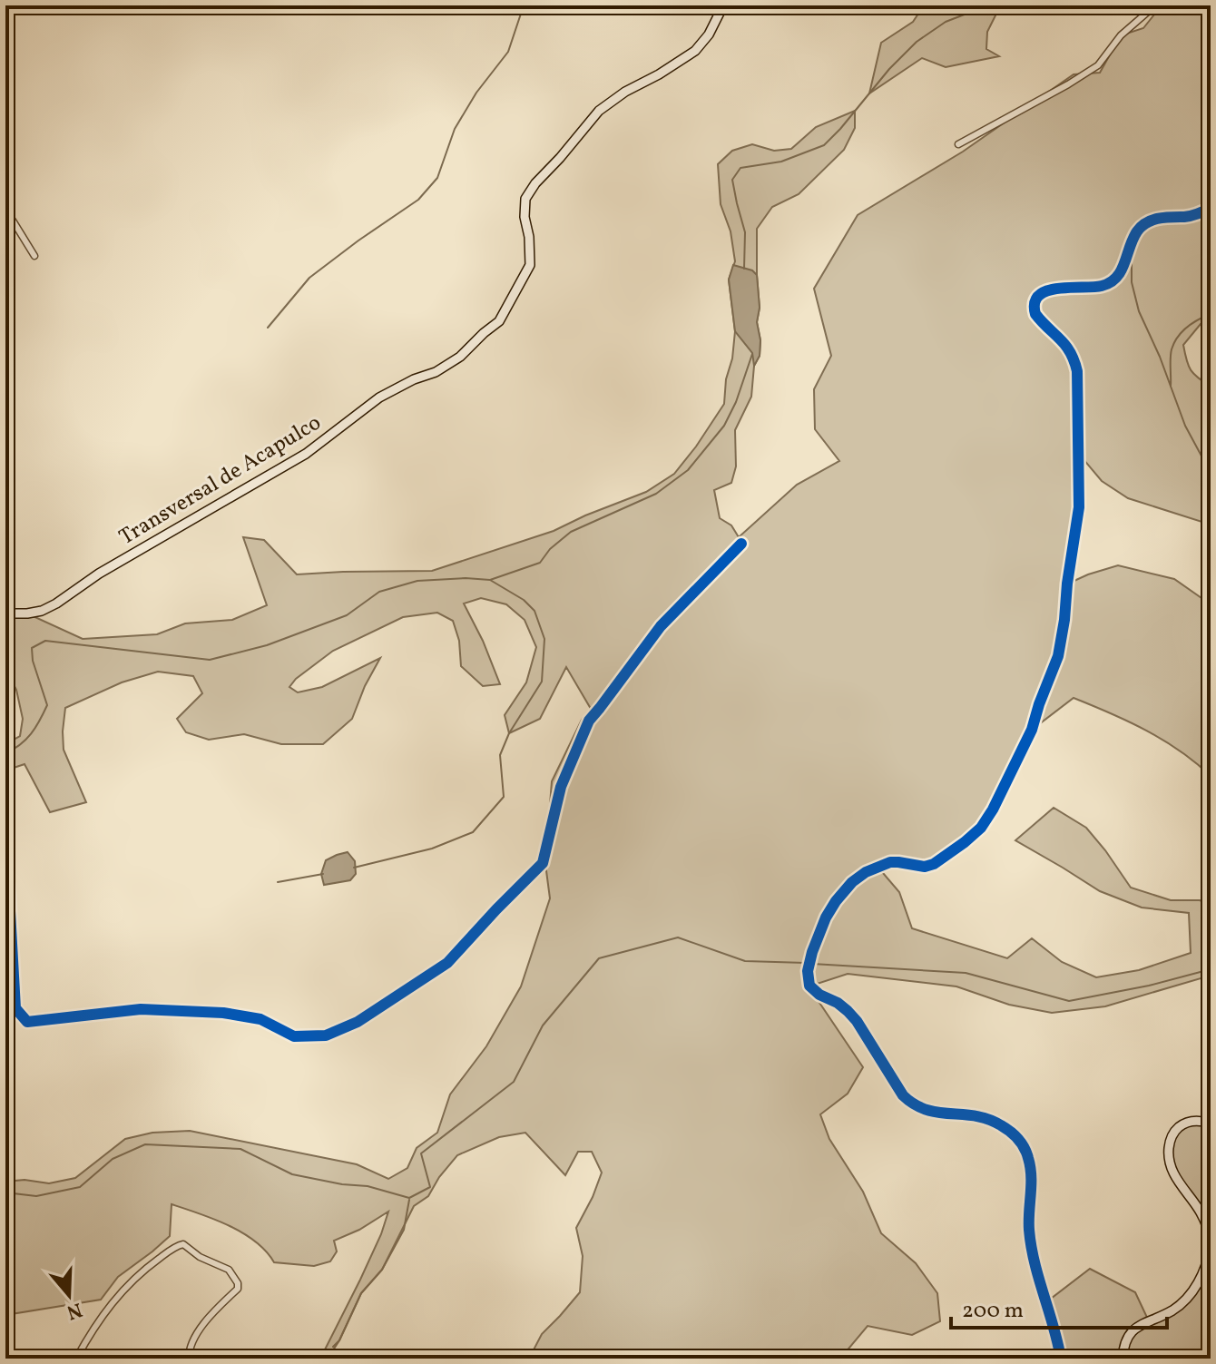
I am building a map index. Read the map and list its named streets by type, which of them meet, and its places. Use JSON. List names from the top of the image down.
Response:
{
  "streets": {
    "street": ["Transversal de Acapulco"]
  },
  "scale_bar": "200 m",
  "north": "bottom"
}
